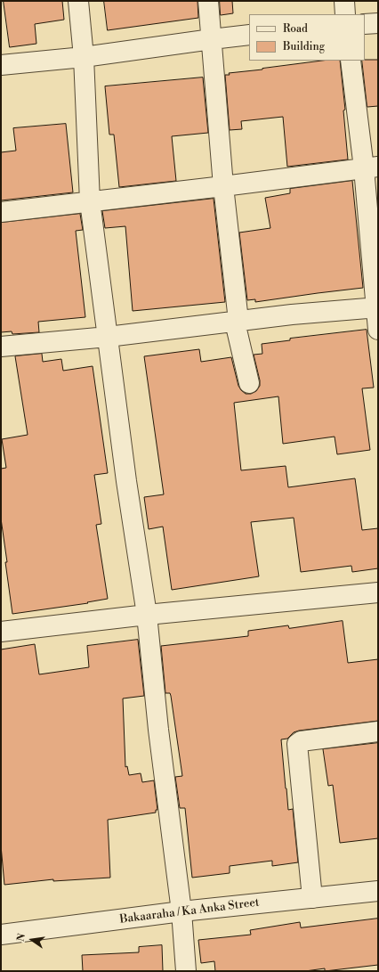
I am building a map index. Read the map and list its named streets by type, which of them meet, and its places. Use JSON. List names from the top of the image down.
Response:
{
  "streets": {
    "street": ["Bakaaraha / Ka Anka Street"]
  },
  "legend": ["Road", "Building"],
  "north": "left"
}
